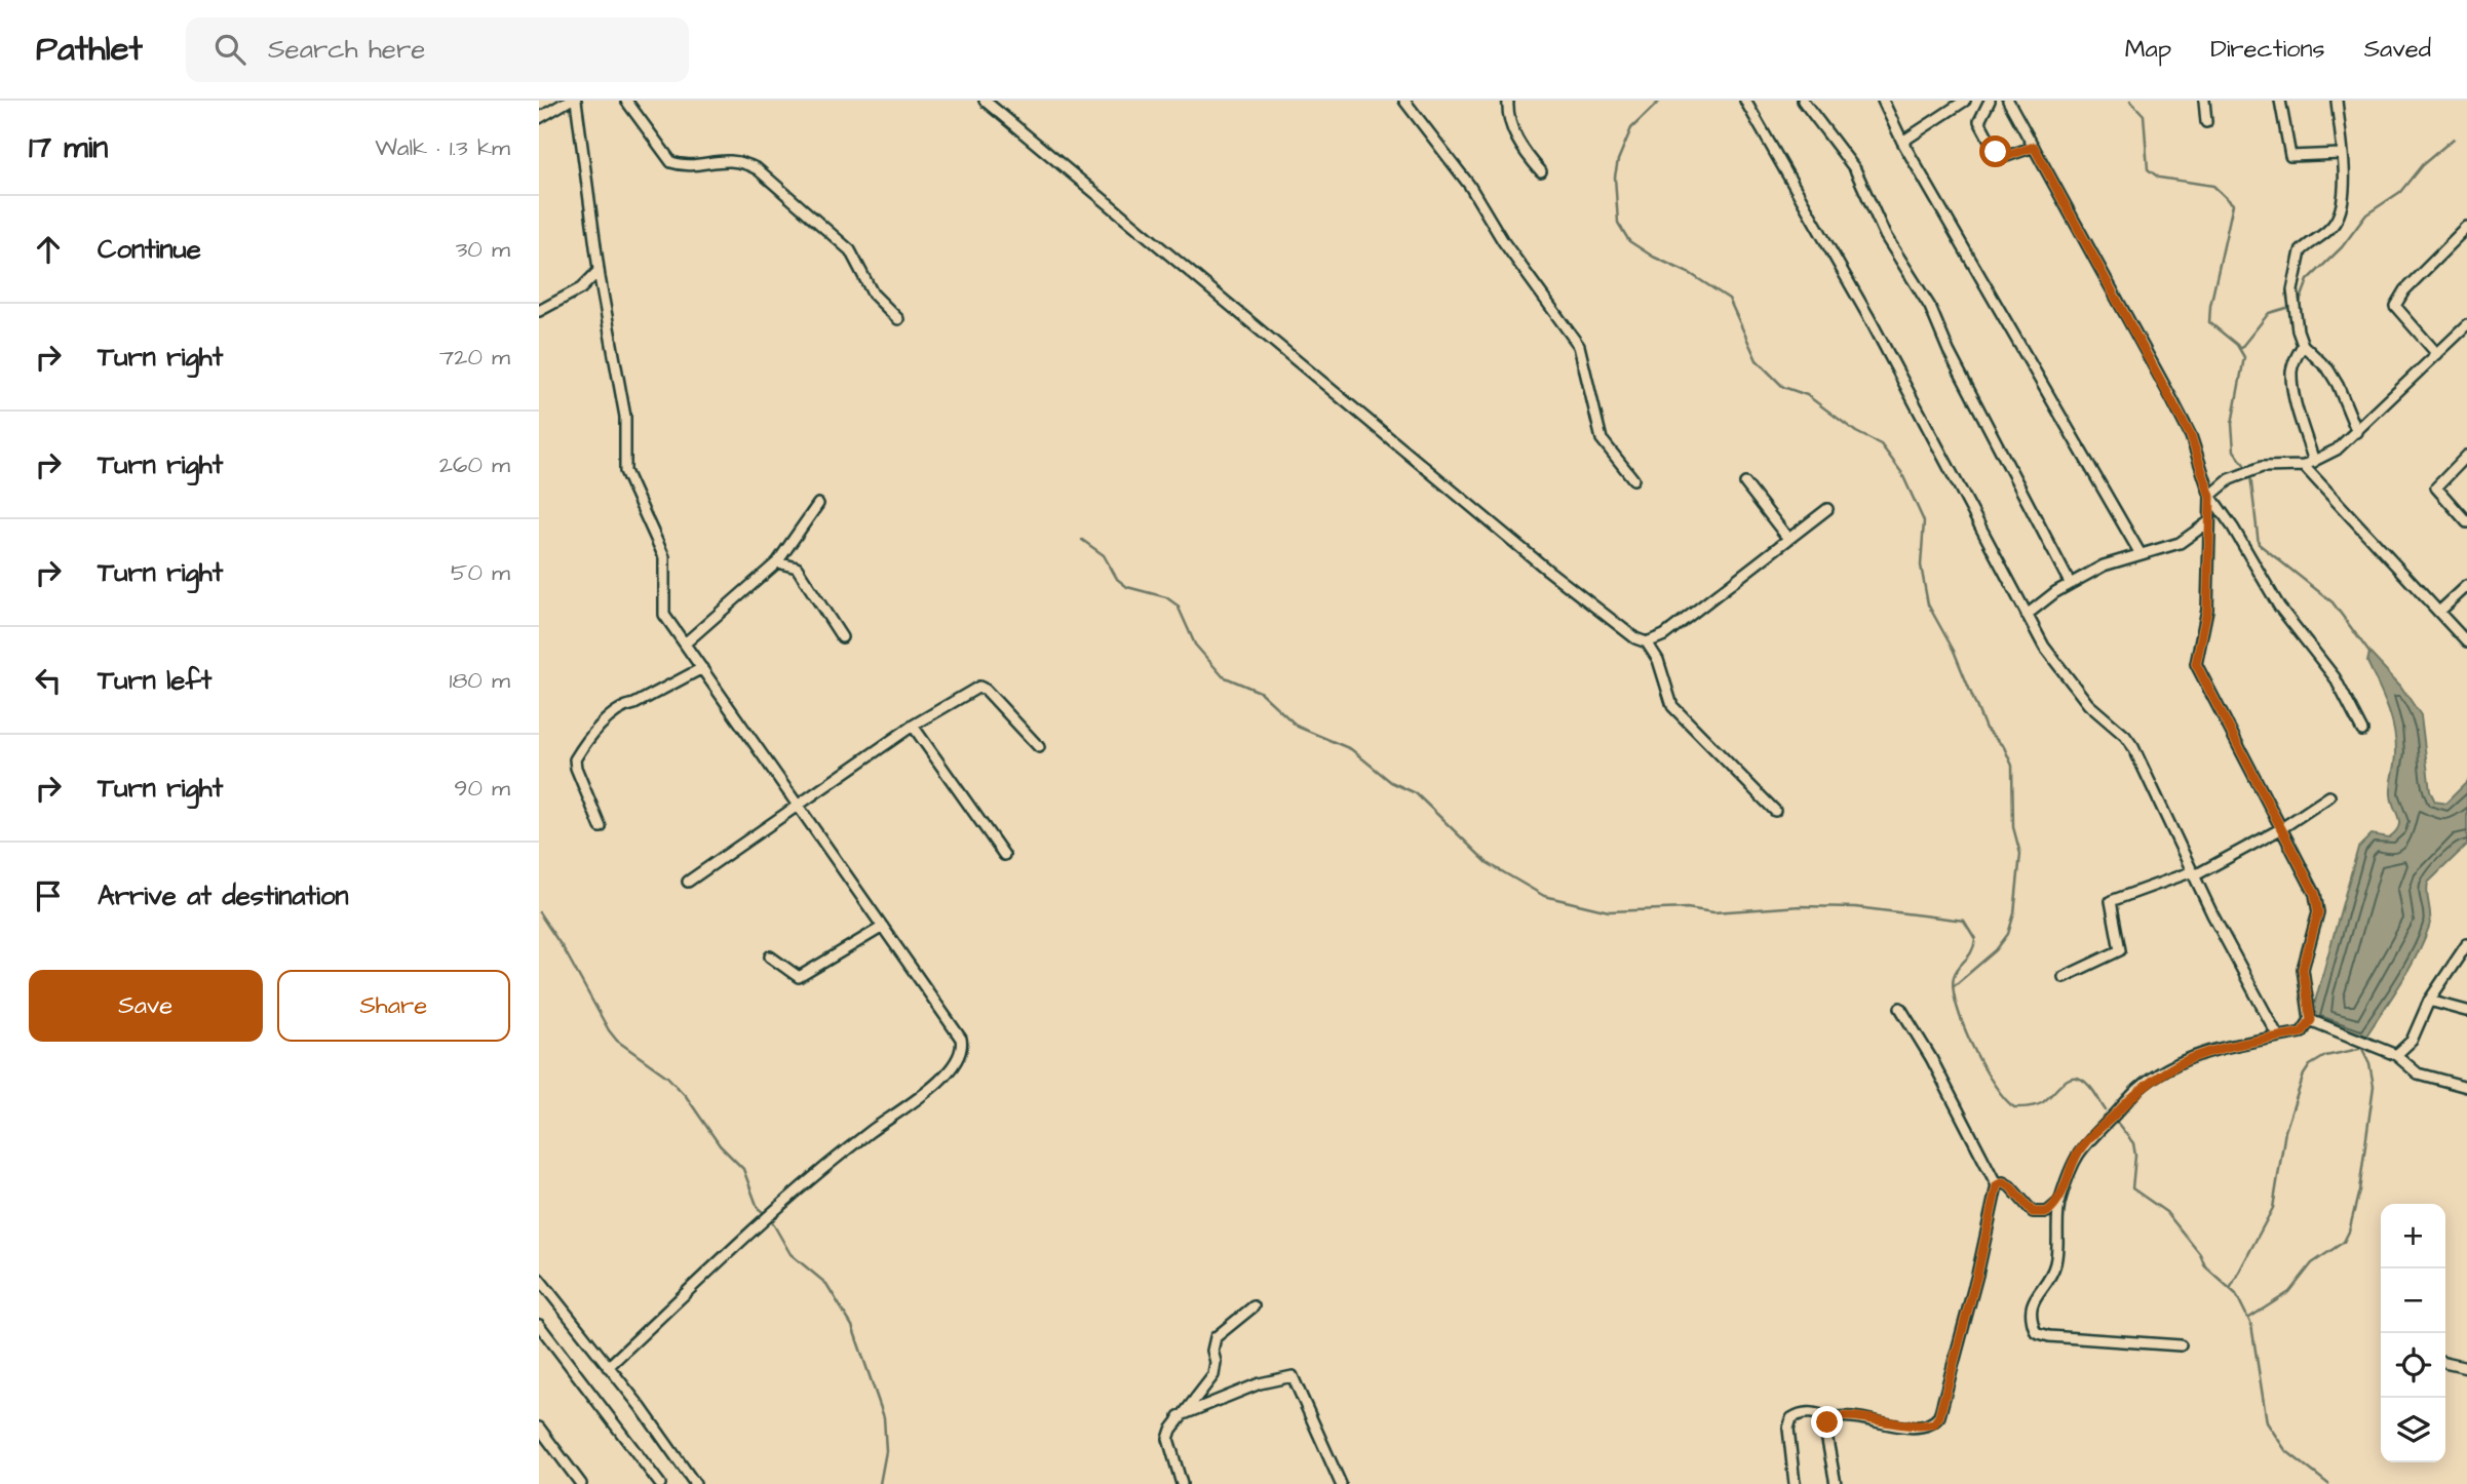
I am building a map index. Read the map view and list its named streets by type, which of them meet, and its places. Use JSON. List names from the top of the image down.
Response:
{
  "page": {
    "header": "Pathlet",
    "search": "Search here",
    "nav": ["Map", "Directions", "Saved"],
    "heading": ["17 min", "Walk · 1.3 km"],
    "list": [
      ["Continue", "30 m"],
      ["Turn right", "720 m"],
      ["Turn right", "260 m"],
      ["Turn right", "50 m"],
      ["Turn left", "180 m"],
      ["Turn right", "90 m"],
      "Arrive at destination"
    ],
    "buttons": ["Save", "Share"],
    "map_buttons": ["+", "−"]
  }
}
